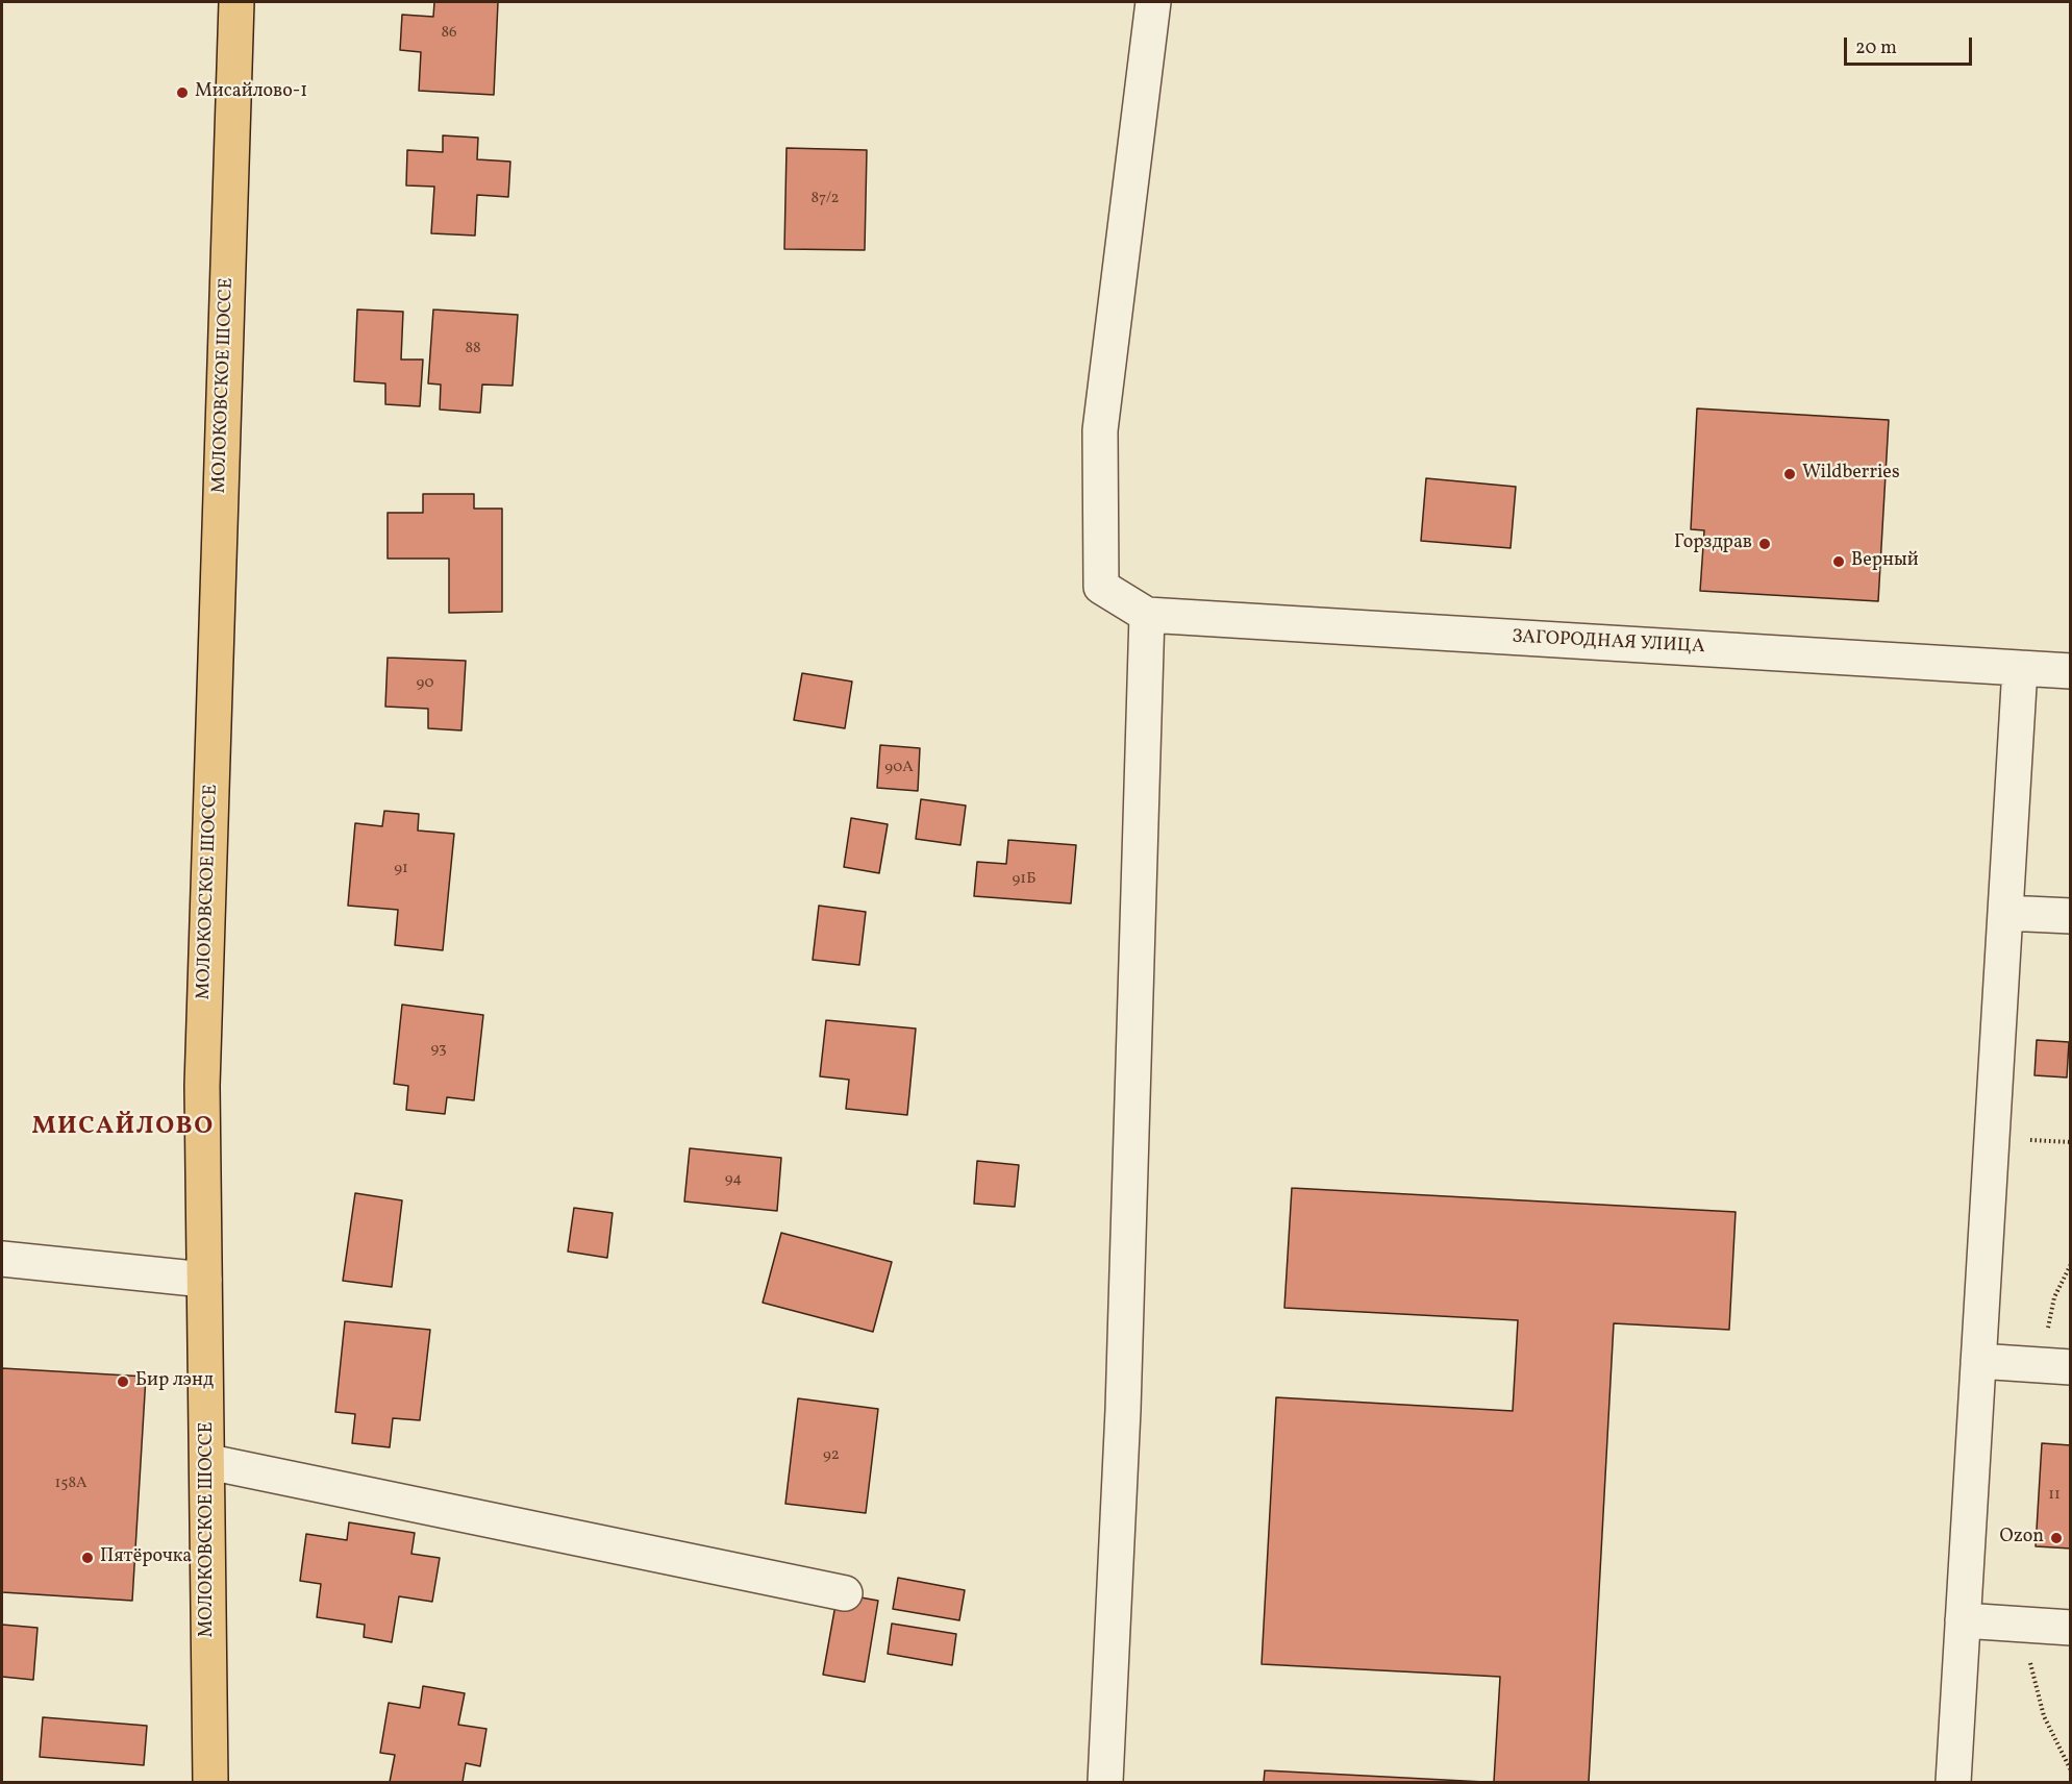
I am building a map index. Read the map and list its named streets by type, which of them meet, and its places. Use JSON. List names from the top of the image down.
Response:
{
  "streets": {
    "main road": ["МОЛОКОВСКОЕ ШОССЕ"],
    "street": ["ЗАГОРОДНАЯ УЛИЦА"]
  },
  "districts": ["МИСАЙЛОВО"],
  "places": [
    "Мисайлово-1",
    "Wildberries",
    "Горздрав",
    "Верный",
    "Бир лэнд",
    "Ozon",
    "Пятёрочка"
  ],
  "house_numbers": [
    "86",
    "87/2",
    "88",
    "90",
    "90А",
    "91",
    "91Б",
    "93",
    "94",
    "92",
    "158А",
    "11"
  ],
  "scale_bar": "20 m"
}
